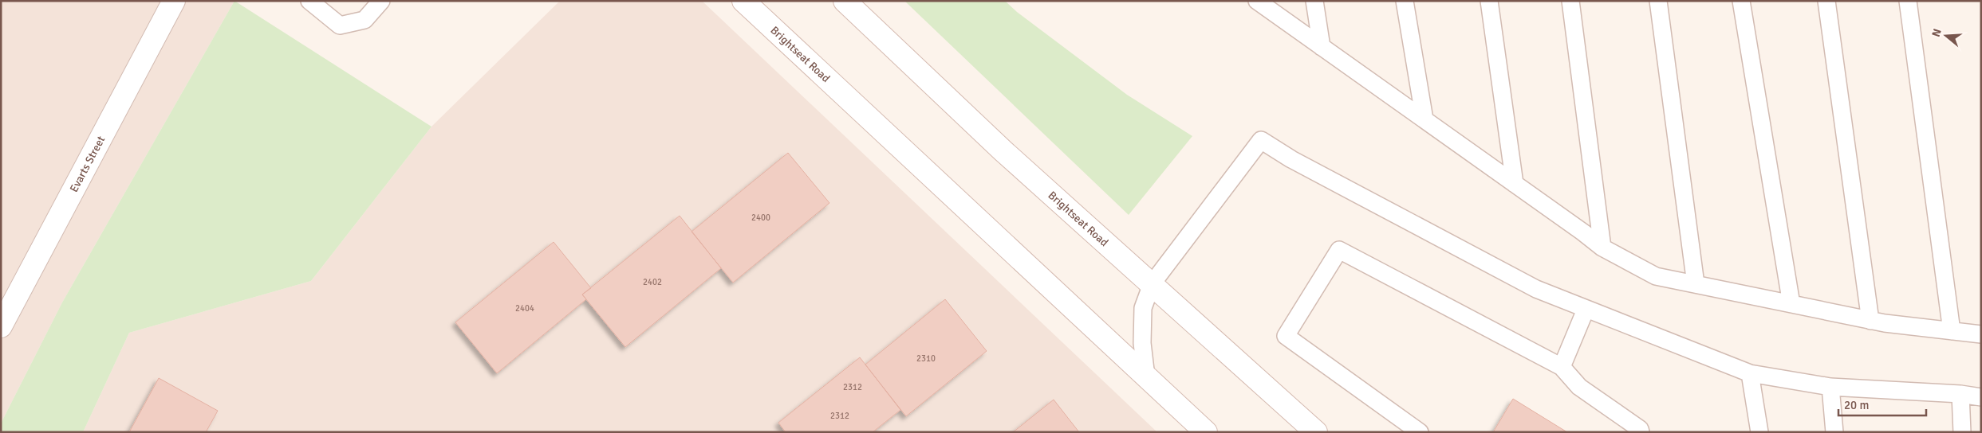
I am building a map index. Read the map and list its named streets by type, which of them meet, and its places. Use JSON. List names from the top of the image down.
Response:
{
  "streets": {
    "street": ["Brightseat Road", "Evarts Street"]
  },
  "house_numbers": [
    "2400",
    "2402",
    "2404",
    "2310",
    "2312",
    "2312"
  ],
  "scale_bar": "20 m",
  "north": "left"
}
